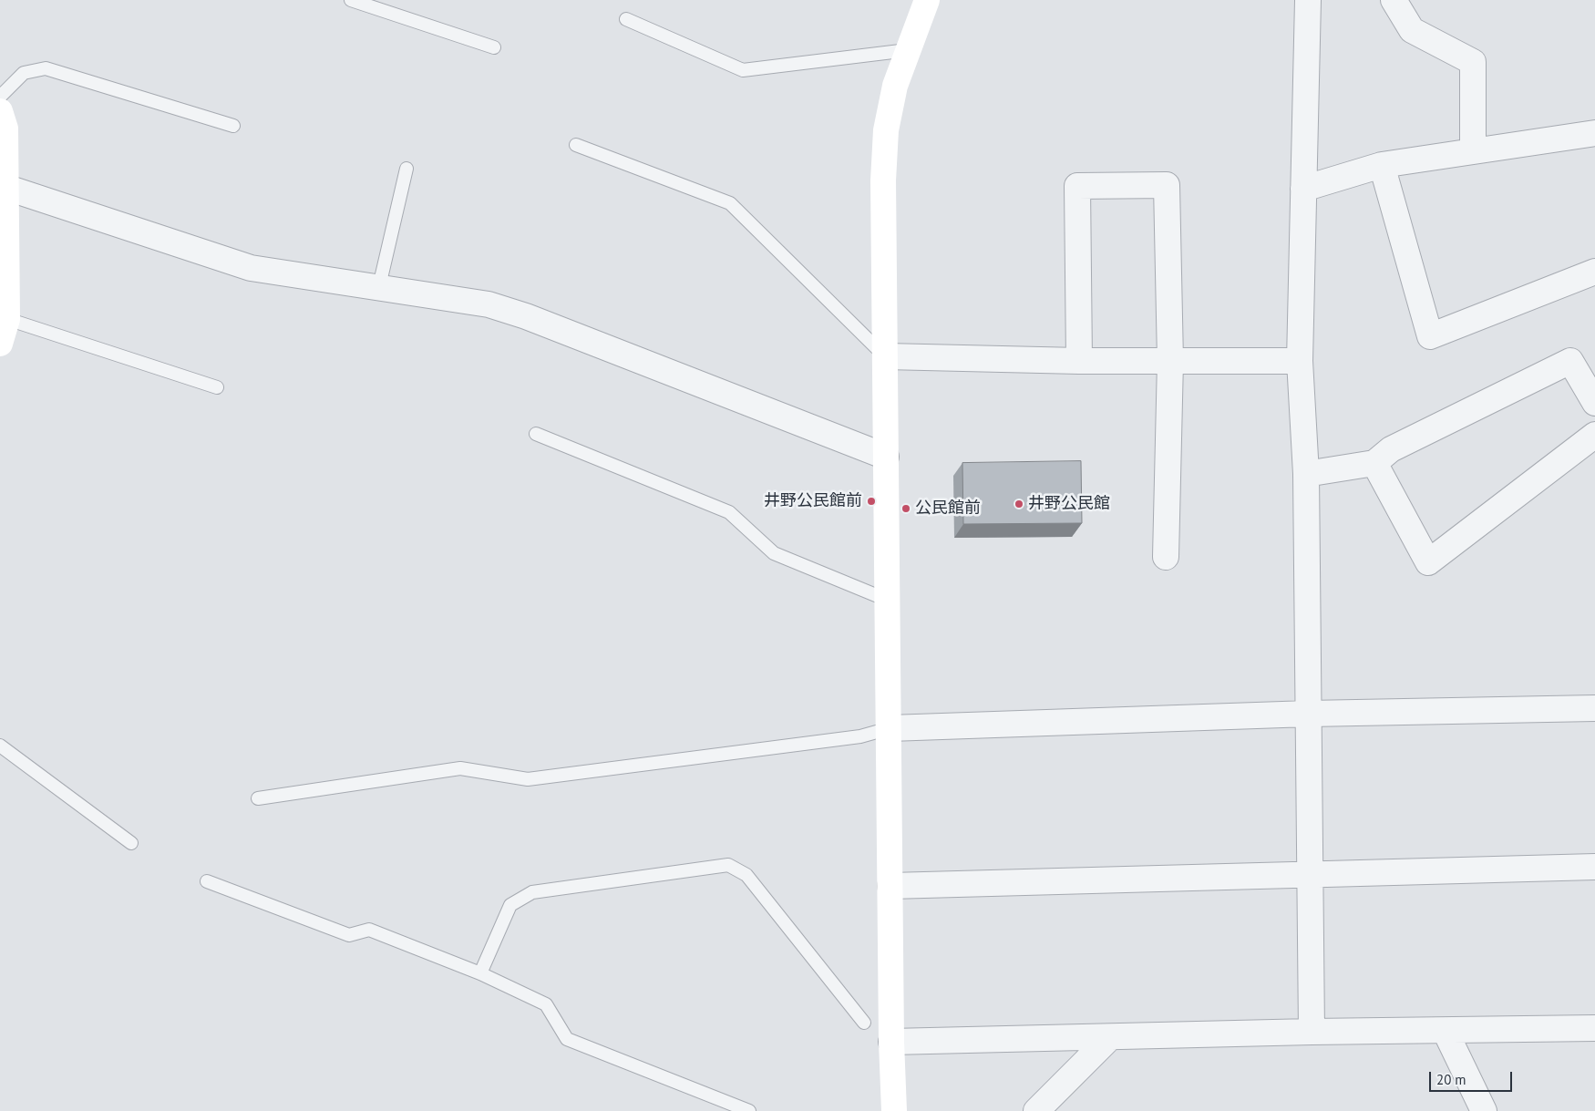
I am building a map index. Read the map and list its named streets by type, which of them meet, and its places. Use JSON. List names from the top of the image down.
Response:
{
  "places": ["井野公民館前", "井野公民館", "公民館前"],
  "scale_bar": "20 m"
}
